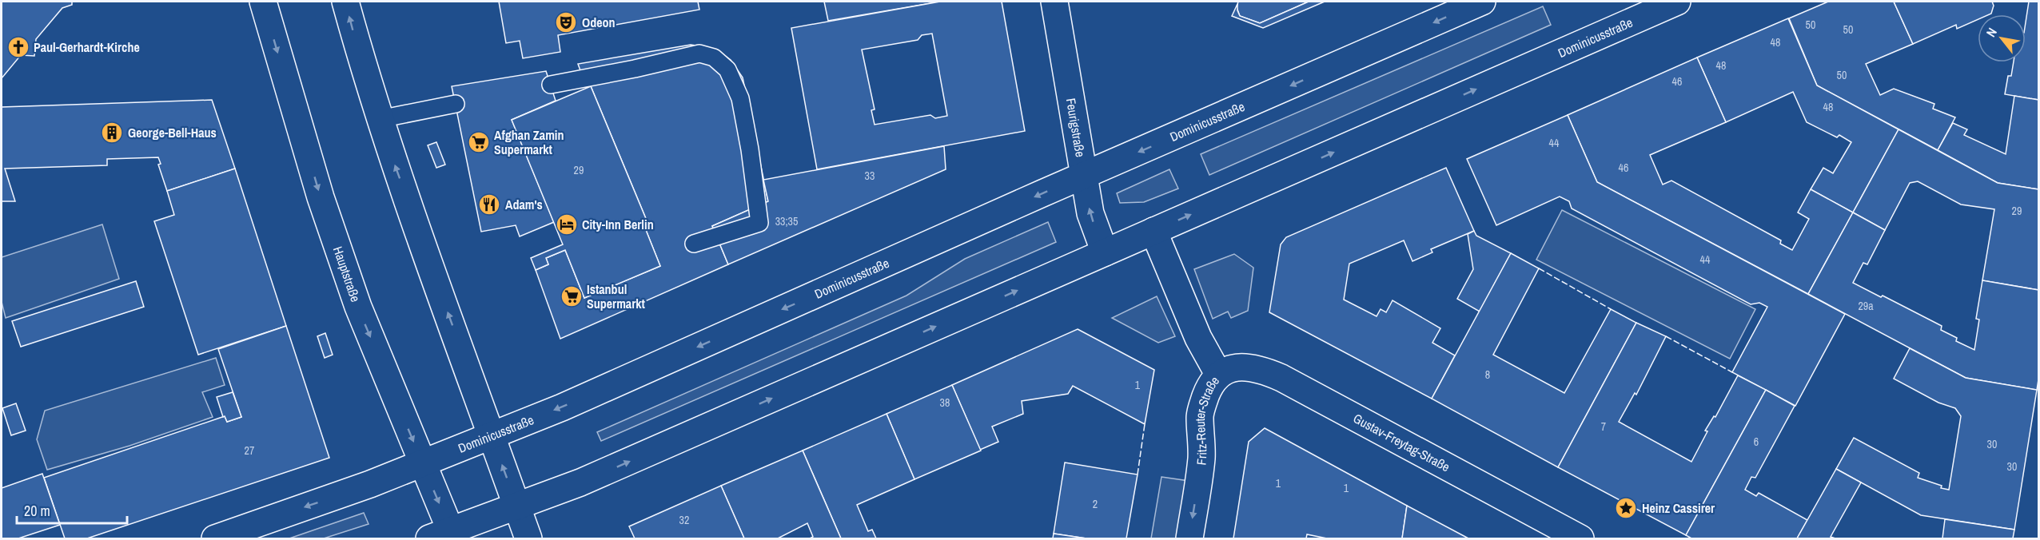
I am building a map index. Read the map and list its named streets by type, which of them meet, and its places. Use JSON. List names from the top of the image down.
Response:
{
  "streets": {
    "main road": [
      "Dominicusstraße",
      "Feurigstraße",
      "Hauptstraße",
      "Fritz-Reuter-Straße",
      "Gustav-Freytag-Straße"
    ]
  },
  "crossings": [
    ["Dominicusstraße", "Feurigstraße"],
    ["Dominicusstraße", "Hauptstraße"],
    ["Dominicusstraße", "Fritz-Reuter-Straße"],
    ["Fritz-Reuter-Straße", "Gustav-Freytag-Straße"]
  ],
  "one_way": ["Fritz-Reuter-Straße"],
  "places": {
    "theatre": ["Odeon"],
    "church": ["Paul-Gerhardt-Kirche"],
    "building": ["George-Bell-Haus"],
    "supermarket": ["Afghan Zamin Supermarkt", "Istanbul Supermarkt"],
    "restaurant": ["Adam's"],
    "hotel": ["City-Inn Berlin"],
    "place": ["Heinz Cassirer"]
  },
  "house_numbers": [
    "50",
    "50",
    "48",
    "48",
    "50",
    "46",
    "48",
    "44",
    "46",
    "29",
    "33",
    "29",
    "33;35",
    "44",
    "29a",
    "8",
    "1",
    "38",
    "7",
    "6",
    "30",
    "27",
    "30",
    "1",
    "1",
    "2",
    "32"
  ],
  "scale_bar": "20 m",
  "north": "top left"
}
